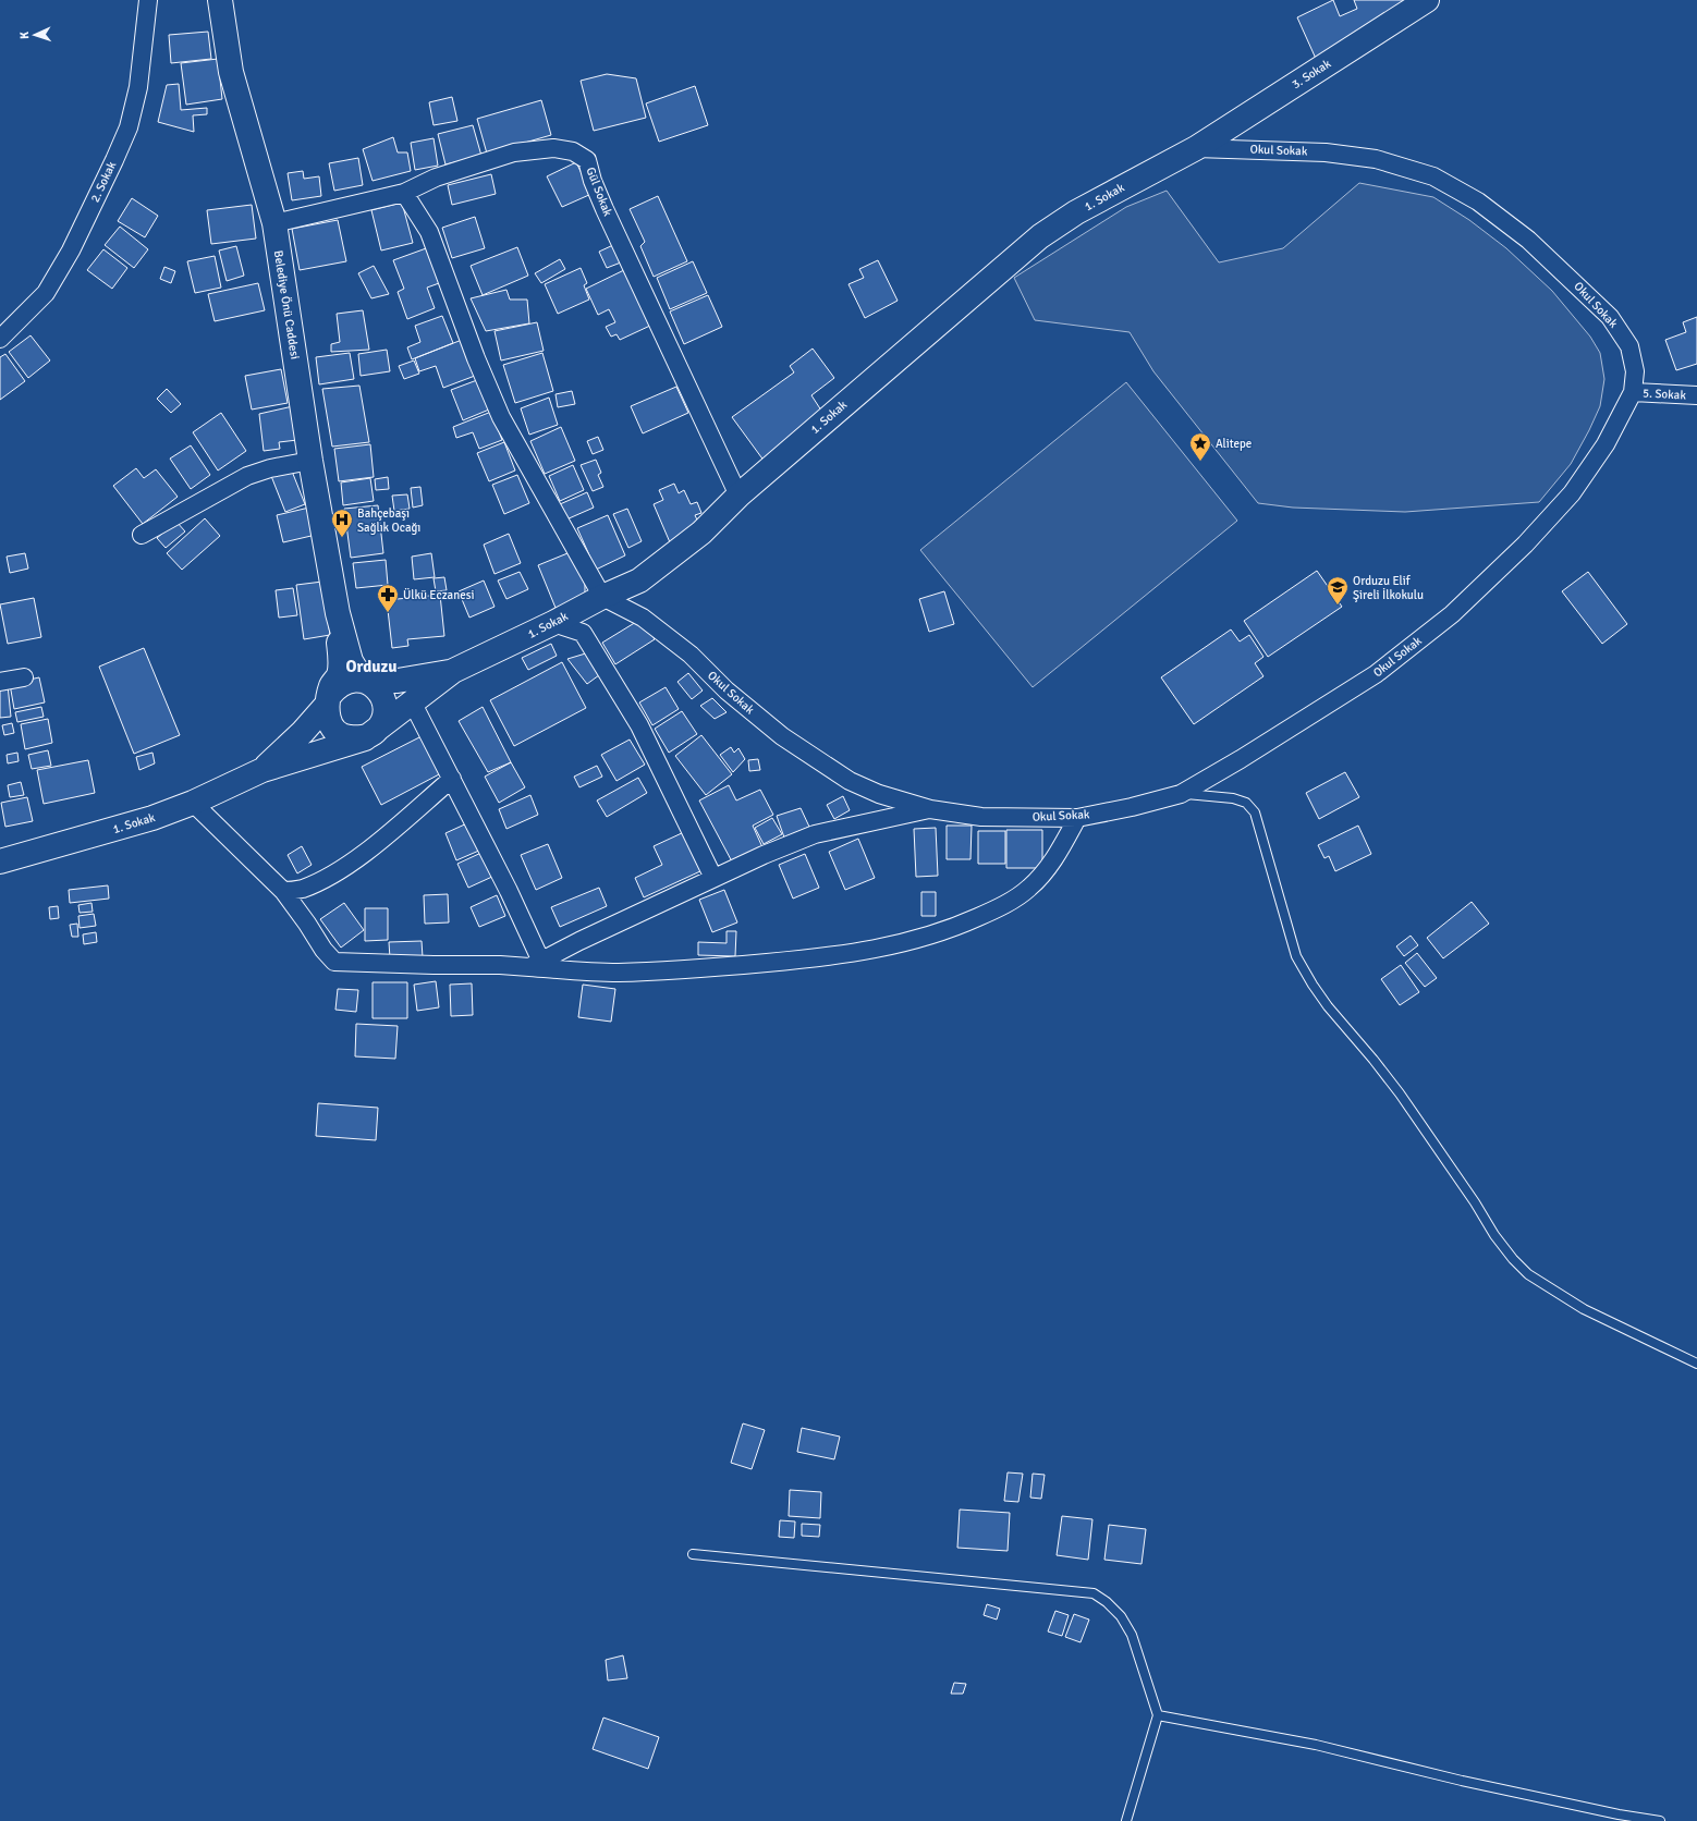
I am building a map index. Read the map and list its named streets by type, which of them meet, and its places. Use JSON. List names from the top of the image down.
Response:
{
  "streets": {
    "street": [
      "3. Sokak",
      "Okul Sokak",
      "2. Sokak",
      "Gül Sokak",
      "1. Sokak",
      "Belediye Önü Caddesi",
      "5. Sokak"
    ]
  },
  "crossings": [
    ["3. Sokak", "Okul Sokak"],
    ["3. Sokak", "1. Sokak"],
    ["Okul Sokak", "1. Sokak"],
    ["Okul Sokak", "5. Sokak"],
    ["Gül Sokak", "1. Sokak"],
    ["Gül Sokak", "Belediye Önü Caddesi"]
  ],
  "districts": ["Orduzu"],
  "places": {
    "place": ["Alitepe"],
    "hospital": ["Bahçebaşı Sağlık Ocağı"],
    "school or university": ["Orduzu Elif Şireli İlkokulu"],
    "pharmacy": ["Ülkü Eczanesi"]
  },
  "north": "left"
}
